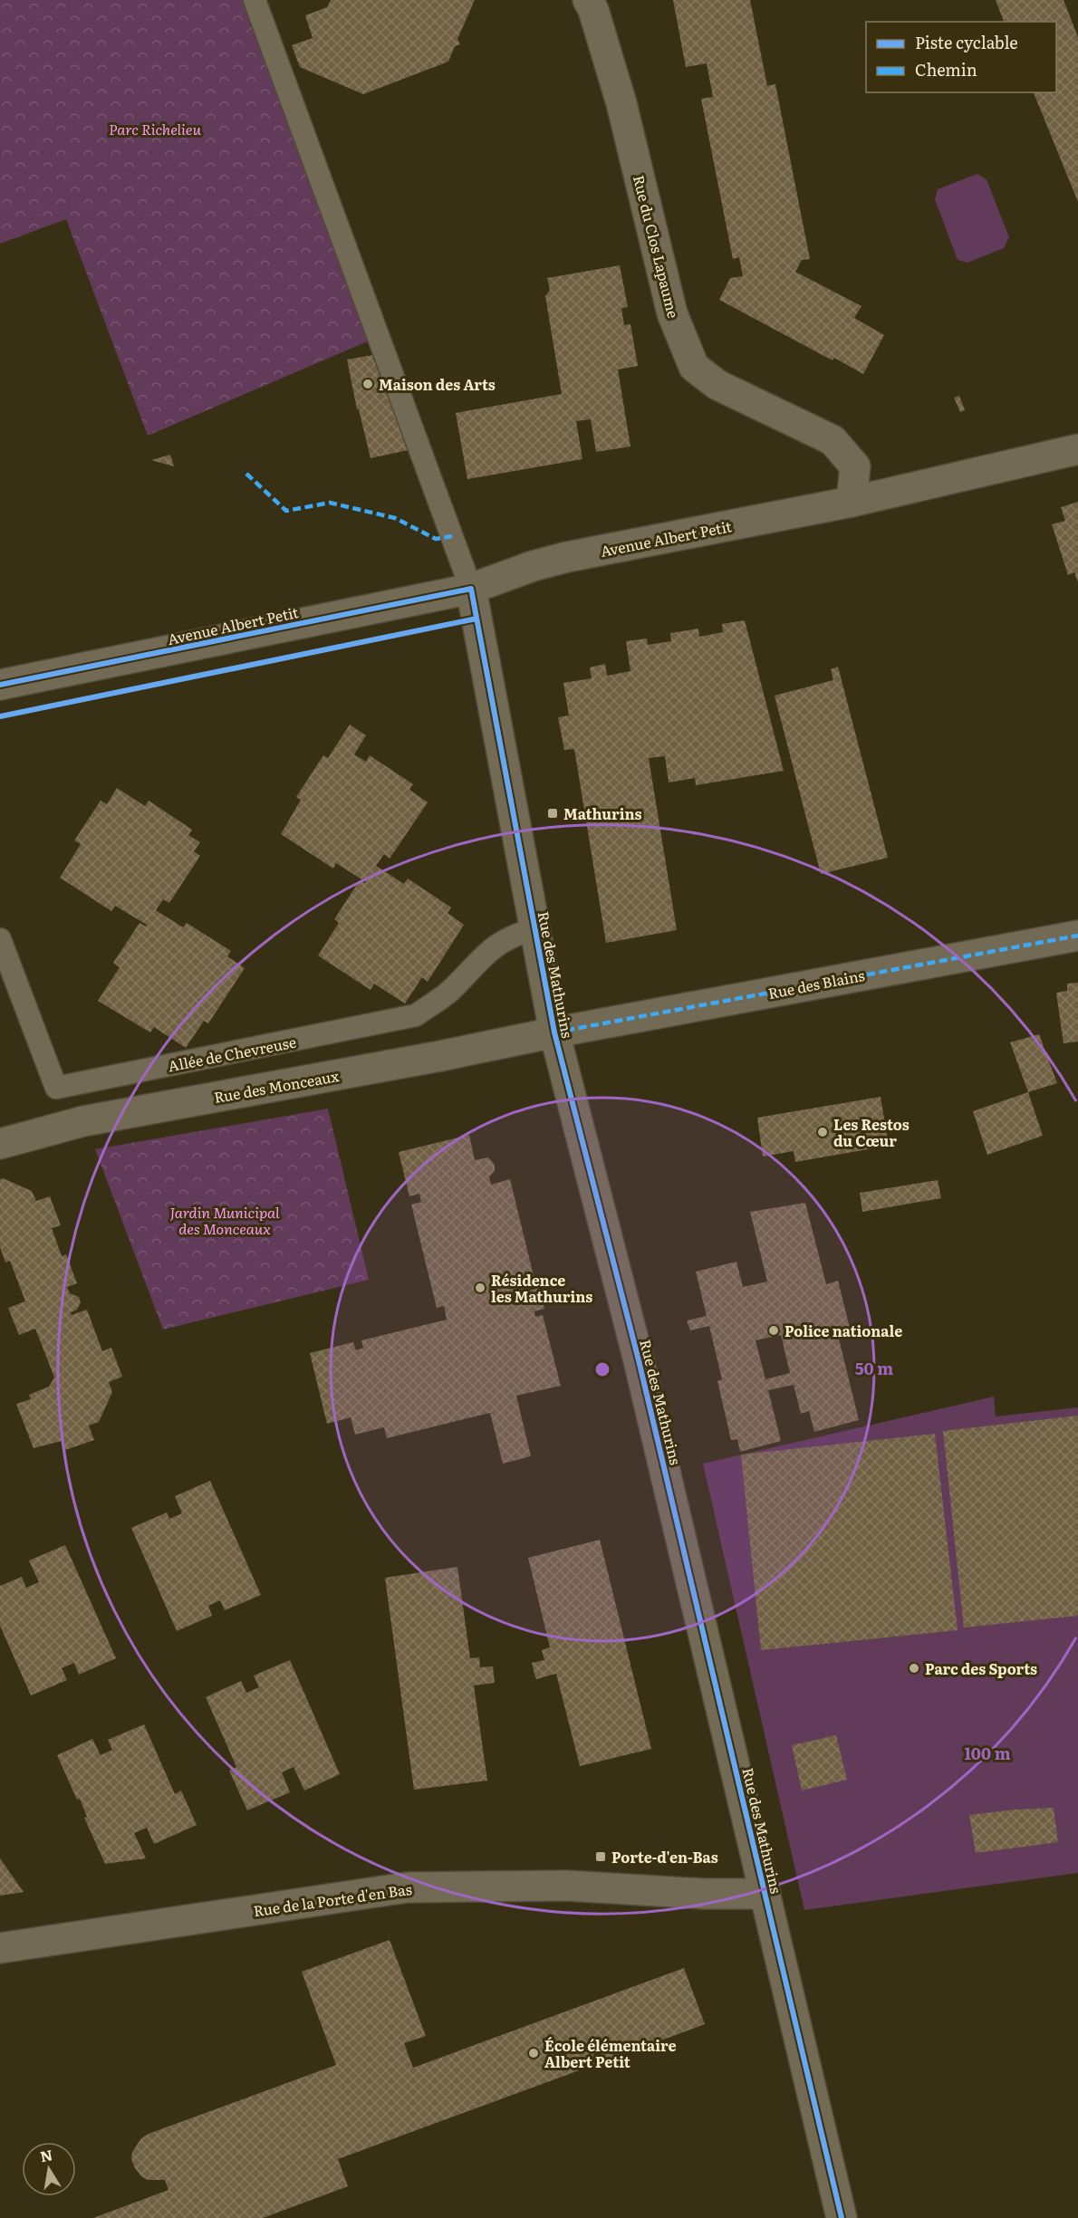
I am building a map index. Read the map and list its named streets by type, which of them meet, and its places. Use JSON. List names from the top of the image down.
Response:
{
  "streets": {
    "street": [
      "Rue du Clos Lapaume",
      "Avenue Albert Petit",
      "Rue des Mathurins",
      "Rue des Blains",
      "Rue des Monceaux",
      "Rue de la Porte d'en Bas"
    ],
    "lane": ["Allée de Chevreuse"]
  },
  "crossings": [
    ["Rue du Clos Lapaume", "Avenue Albert Petit"],
    ["Avenue Albert Petit", "Rue des Mathurins"],
    ["Rue des Mathurins", "Rue des Blains"],
    ["Rue des Mathurins", "Allée de Chevreuse"],
    ["Rue des Mathurins", "Rue des Monceaux"],
    ["Rue des Mathurins", "Rue de la Porte d'en Bas"],
    ["Rue des Blains", "Rue des Monceaux"]
  ],
  "parks": ["Parc Richelieu", "Jardin Municipal des Monceaux"],
  "places": {
    "other": [
      "Maison des Arts",
      "Les Restos du Cœur",
      "Résidence les Mathurins",
      "Police nationale",
      "Parc des Sports",
      "École élémentaire Albert Petit"
    ],
    "transit": ["Mathurins", "Porte-d'en-Bas"]
  },
  "legend": ["Piste cyclable", "Chemin"],
  "north": "top",
  "rings": ["50 m", "100 m"]
}
